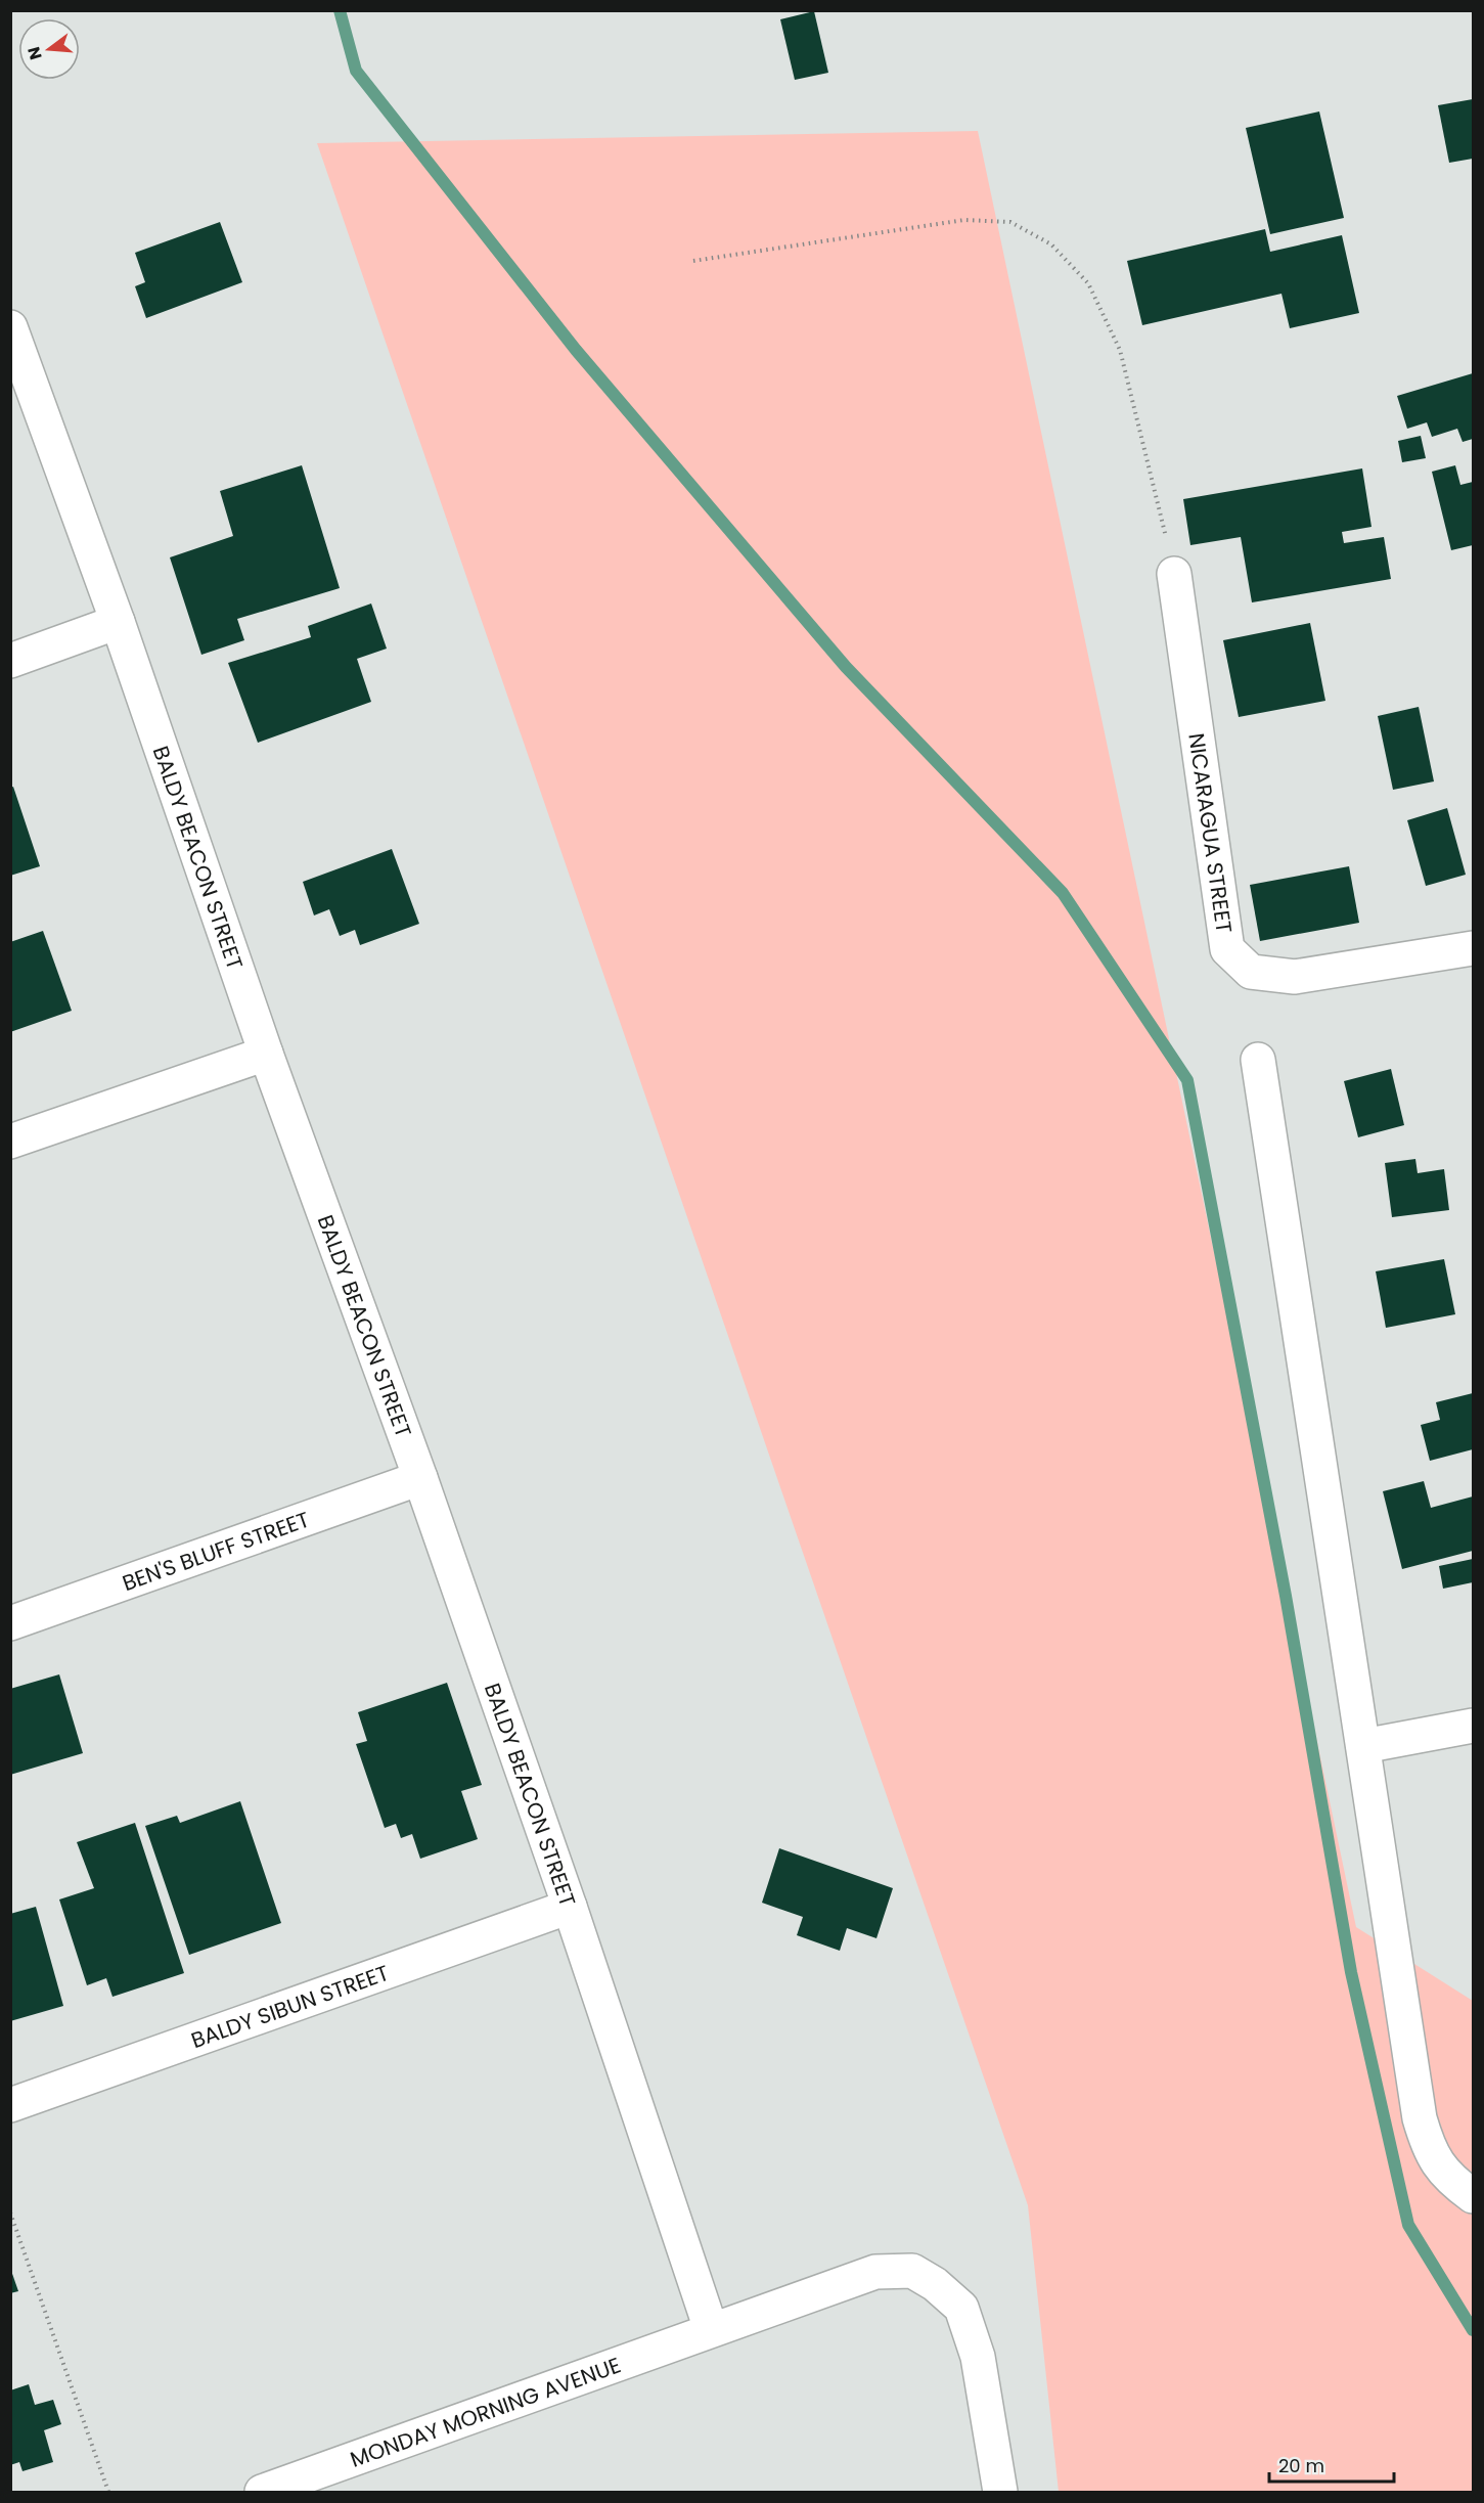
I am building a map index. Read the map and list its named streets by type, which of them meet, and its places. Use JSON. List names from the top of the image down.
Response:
{
  "streets": {
    "street": [
      "NICARAGUA STREET",
      "BALDY BEACON STREET",
      "BEN'S BLUFF STREET",
      "BALDY SIBUN STREET",
      "MONDAY MORNING AVENUE"
    ]
  },
  "crossings": [
    ["BALDY BEACON STREET", "BEN'S BLUFF STREET"],
    ["BALDY BEACON STREET", "BALDY SIBUN STREET"],
    ["BALDY BEACON STREET", "MONDAY MORNING AVENUE"]
  ],
  "scale_bar": "20 m",
  "north": "left"
}
